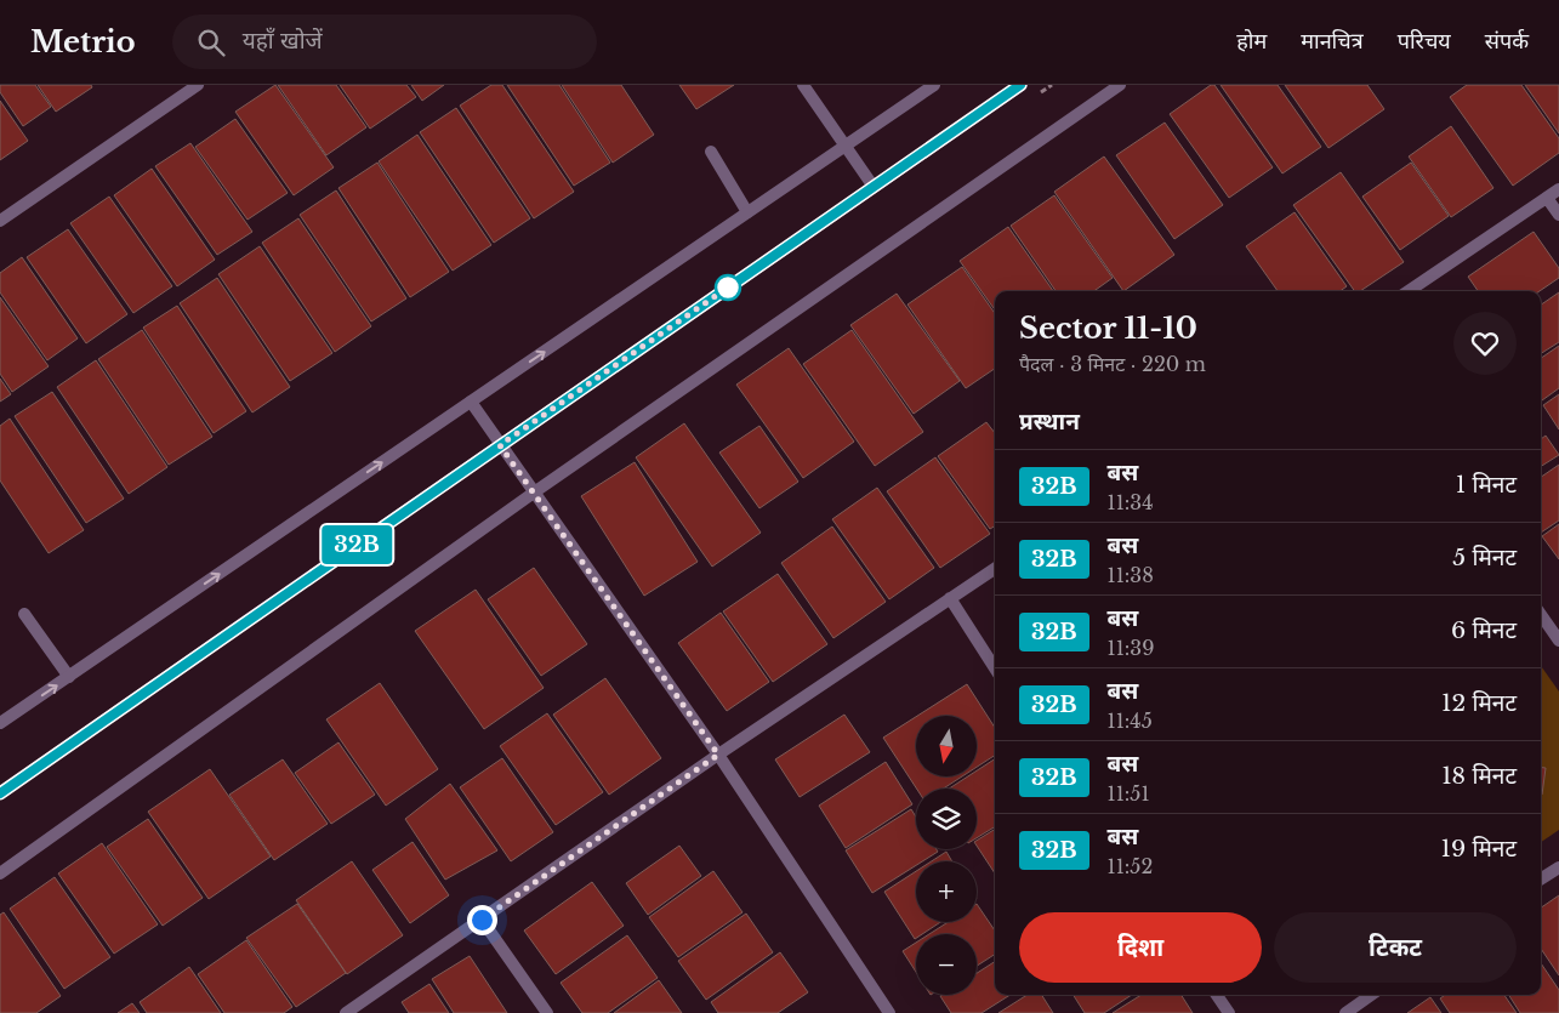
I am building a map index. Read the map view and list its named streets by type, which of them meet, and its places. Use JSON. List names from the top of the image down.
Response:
{
  "lines": ["bus line 32B"],
  "north": "bottom",
  "page": {
    "header": "Metrio",
    "search": "यहाँ खोजें",
    "nav": [
      "होम",
      "मानचित्र",
      "परिचय",
      "संपर्क"
    ],
    "on_map": "32B",
    "heading": [
      ["Sector 11-10", "पैदल · 3 मिनट · 220 m"],
      "प्रस्थान"
    ],
    "list": [
      {
        "mark": "32B",
        "name": "बस",
        "note": "11:34",
        "value": "1 मिनट"
      },
      {
        "mark": "32B",
        "name": "बस",
        "note": "11:38",
        "value": "5 मिनट"
      },
      {
        "mark": "32B",
        "name": "बस",
        "note": "11:39",
        "value": "6 मिनट"
      },
      {
        "mark": "32B",
        "name": "बस",
        "note": "11:45",
        "value": "12 मिनट"
      },
      {
        "mark": "32B",
        "name": "बस",
        "note": "11:51",
        "value": "18 मिनट"
      },
      {
        "mark": "32B",
        "name": "बस",
        "note": "11:52",
        "value": "19 मिनट"
      }
    ],
    "map_buttons": ["+", "−"],
    "buttons": ["दिशा", "टिकट"]
  }
}
